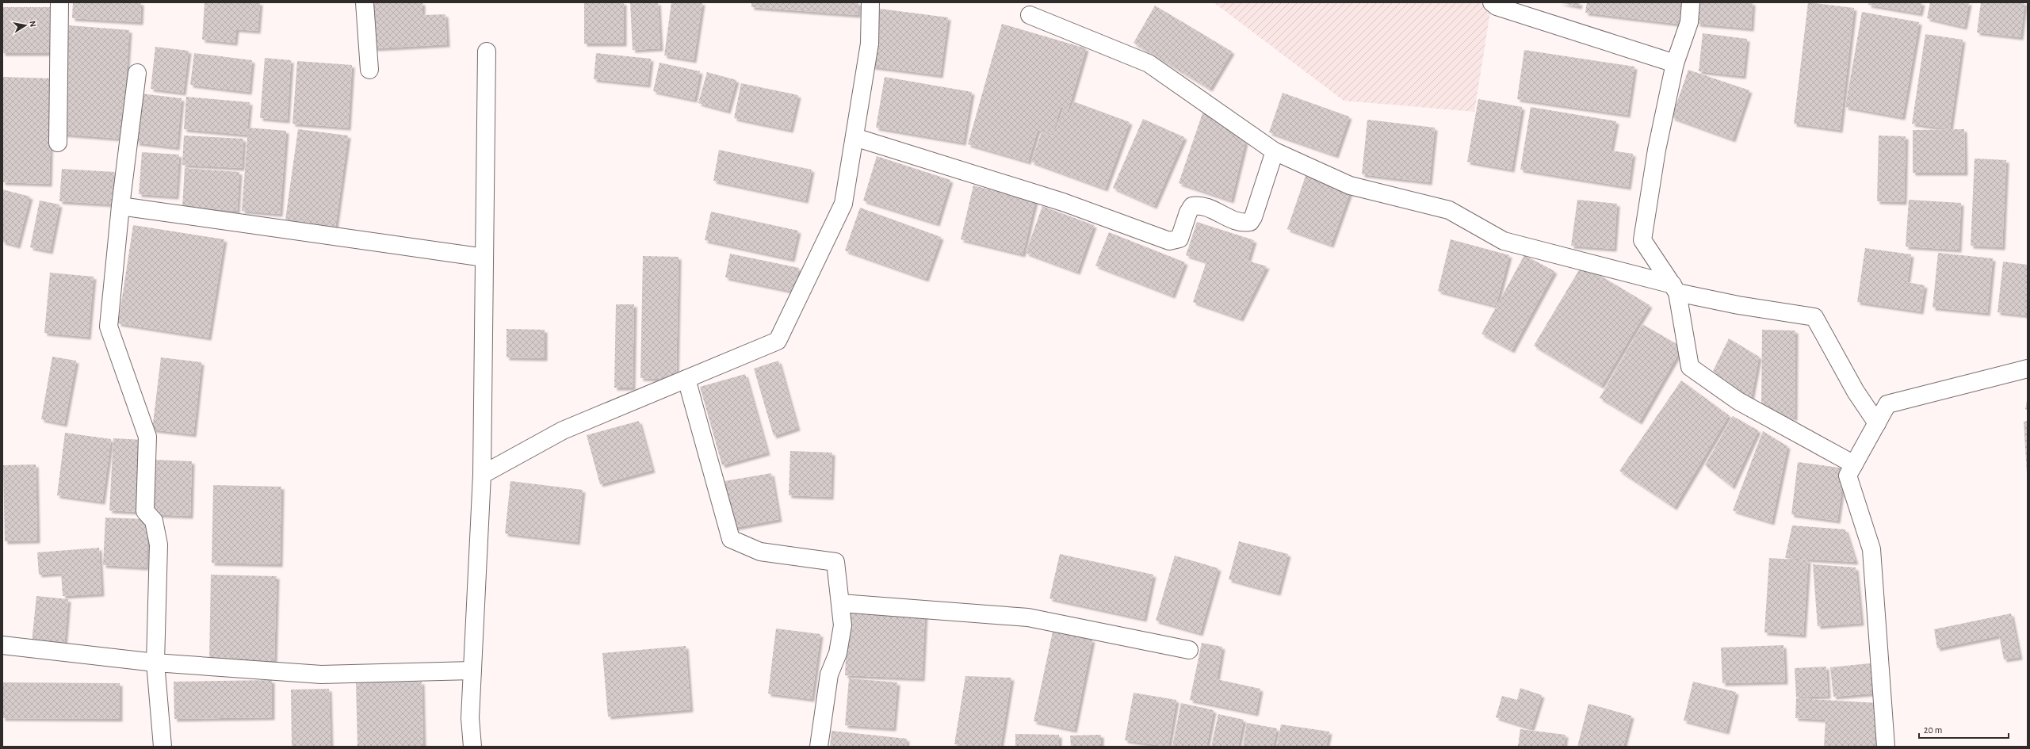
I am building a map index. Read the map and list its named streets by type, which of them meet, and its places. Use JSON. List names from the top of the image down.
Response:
{
  "scale_bar": "20 m",
  "north": "right"
}
